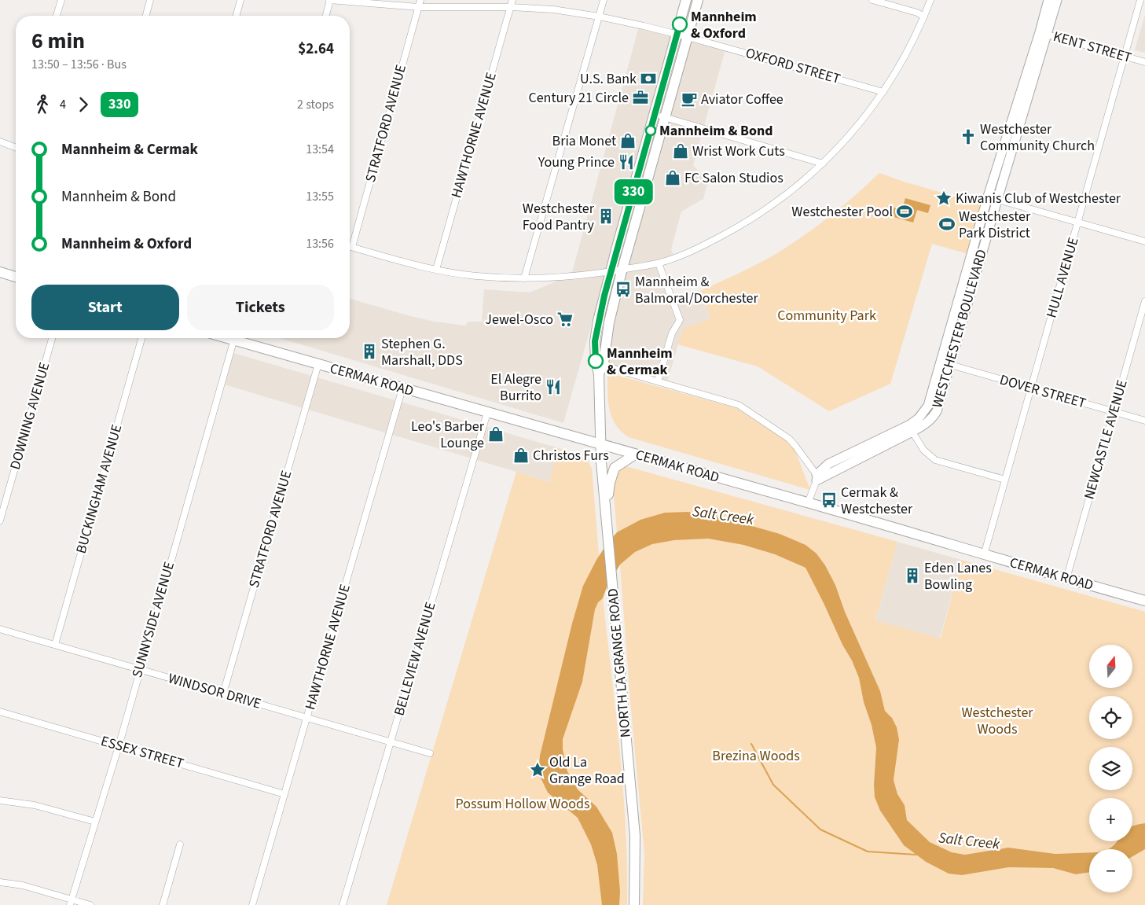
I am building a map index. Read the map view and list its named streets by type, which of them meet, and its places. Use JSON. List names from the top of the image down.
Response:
{
  "streets": {
    "main road": ["CERMAK ROAD", "NORTH LA GRANGE ROAD"],
    "street": [
      "KENT STREET",
      "OXFORD STREET",
      "STRATFORD AVENUE",
      "HAWTHORNE AVENUE",
      "HULL AVENUE",
      "WESTCHESTER BOULEVARD",
      "DOVER STREET",
      "DOWNING AVENUE",
      "NEWCASTLE AVENUE",
      "BUCKINGHAM AVENUE",
      "SUNNYSIDE AVENUE",
      "BELLEVIEW AVENUE",
      "WINDSOR DRIVE",
      "ESSEX STREET"
    ]
  },
  "crossings": [
    ["KENT STREET", "HULL AVENUE"],
    ["KENT STREET", "WESTCHESTER BOULEVARD"],
    ["OXFORD STREET", "STRATFORD AVENUE"],
    ["OXFORD STREET", "HAWTHORNE AVENUE"],
    ["STRATFORD AVENUE", "CERMAK ROAD"],
    ["STRATFORD AVENUE", "WINDSOR DRIVE"],
    ["HAWTHORNE AVENUE", "CERMAK ROAD"],
    ["HAWTHORNE AVENUE", "WINDSOR DRIVE"],
    ["HAWTHORNE AVENUE", "ESSEX STREET"],
    ["HULL AVENUE", "CERMAK ROAD"],
    ["HULL AVENUE", "DOVER STREET"],
    ["WESTCHESTER BOULEVARD", "DOVER STREET"],
    ["CERMAK ROAD", "NEWCASTLE AVENUE"],
    ["CERMAK ROAD", "BELLEVIEW AVENUE"],
    ["CERMAK ROAD", "NORTH LA GRANGE ROAD"],
    ["DOVER STREET", "NEWCASTLE AVENUE"],
    ["BUCKINGHAM AVENUE", "WINDSOR DRIVE"],
    ["SUNNYSIDE AVENUE", "WINDSOR DRIVE"],
    ["SUNNYSIDE AVENUE", "ESSEX STREET"],
    ["BELLEVIEW AVENUE", "WINDSOR DRIVE"]
  ],
  "water": ["Salt Creek"],
  "parks": [
    "Community Park",
    "Westchester Woods",
    "Brezina Woods",
    "Possum Hollow Woods"
  ],
  "places": {
    "other": ["Mannheim & Oxford", "Mannheim & Bond", "Mannheim & Cermak"],
    "bank": ["U.S. Bank"],
    "office": ["Century 21 Circle"],
    "cafe": ["Aviator Coffee"],
    "church": ["Westchester Community Church"],
    "shop": [
      "Bria Monet",
      "Wrist Work Cuts",
      "FC Salon Studios",
      "Leo's Barber Lounge",
      "Christos Furs"
    ],
    "restaurant": ["Young Prince", "El Alegre Burrito"],
    "place": ["Kiwanis Club of Westchester", "Old La Grange Road"],
    "sports": ["Westchester Pool", "Westchester Park District"],
    "building": ["Westchester Food Pantry", "Stephen G. Marshall, DDS", "Eden Lanes Bowling"],
    "bus stop": ["Mannheim & Balmoral/Dorchester", "Cermak & Westchester"],
    "supermarket": ["Jewel-Osco"]
  },
  "lines": ["bus line 330"],
  "north": "top",
  "page": {
    "on_map": "330",
    "heading": ["6 min", "13:50 – 13:56 · Bus", "$2.64"],
    "legs": ["4", "330", "2 stops"],
    "list": [
      {
        "name": "Mannheim & Cermak",
        "value": "13:54"
      },
      {
        "name": "Mannheim & Bond",
        "value": "13:55"
      },
      {
        "name": "Mannheim & Oxford",
        "value": "13:56"
      }
    ],
    "buttons": ["Start", "Tickets"],
    "map_buttons": ["+", "−"]
  }
}
